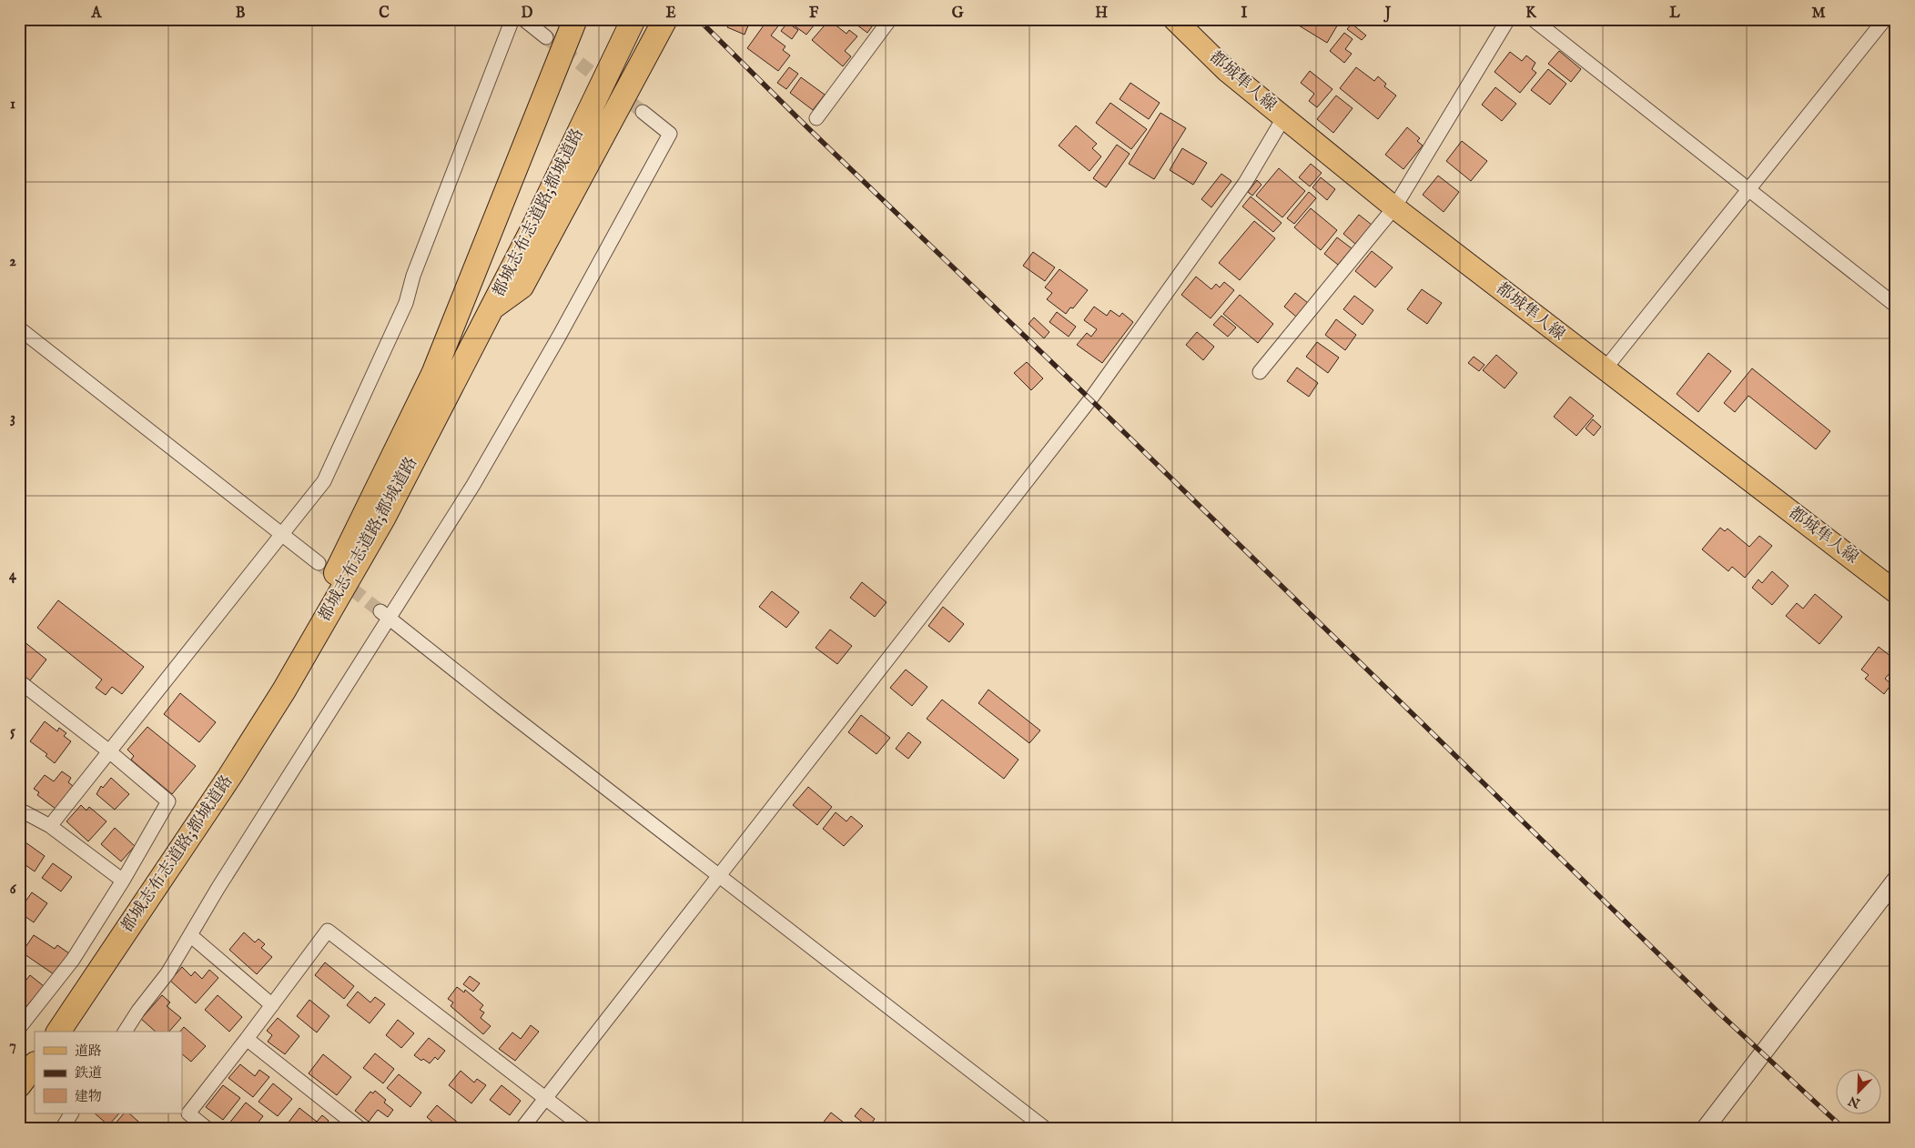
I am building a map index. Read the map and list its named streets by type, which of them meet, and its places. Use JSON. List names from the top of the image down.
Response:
{
  "streets": {
    "highway": ["都城志布志道路;都城道路"],
    "main road": ["都城隼人線"]
  },
  "legend": ["道路", "鉄道", "建物"],
  "north": "bottom left",
  "grid": {
    "columns": [
      "A",
      "B",
      "C",
      "D",
      "E",
      "F",
      "G",
      "H",
      "I",
      "J",
      "K",
      "L",
      "M"
    ],
    "rows": [
      "1",
      "2",
      "3",
      "4",
      "5",
      "6",
      "7"
    ]
  }
}
